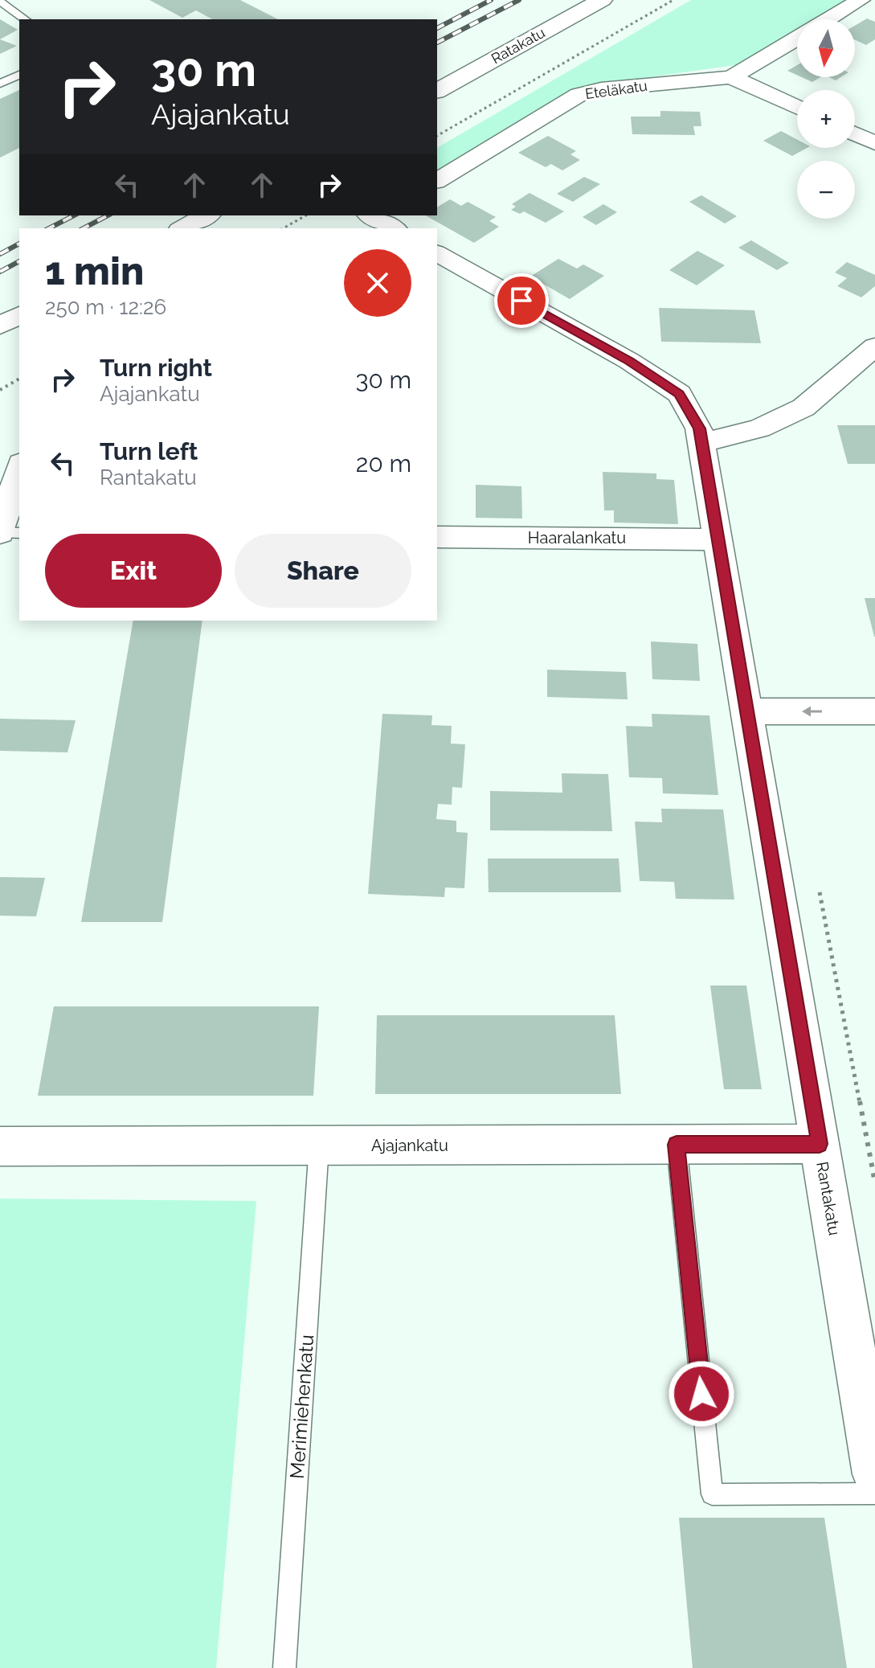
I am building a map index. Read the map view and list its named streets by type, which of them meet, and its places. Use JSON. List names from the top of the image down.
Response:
{
  "streets": {
    "main road": ["Ratakatu"],
    "street": [
      "Eteläkatu",
      "Haaralankatu",
      "Ajajankatu",
      "Rantakatu"
    ],
    "lane": ["Merimiehenkatu"]
  },
  "crossings": [
    ["Haaralankatu", "Rantakatu"],
    ["Ajajankatu", "Rantakatu"],
    ["Ajajankatu", "Merimiehenkatu"]
  ],
  "north": "bottom",
  "page": {
    "map_buttons": ["+", "−"],
    "turn": ["30 m", "Ajajankatu"],
    "heading": ["1 min", "250 m · 12:26"],
    "list": [
      {
        "name": "Turn right",
        "note": "Ajajankatu",
        "value": "30 m"
      },
      {
        "name": "Turn left",
        "note": "Rantakatu",
        "value": "20 m"
      }
    ],
    "buttons": ["Exit", "Share"]
  }
}
